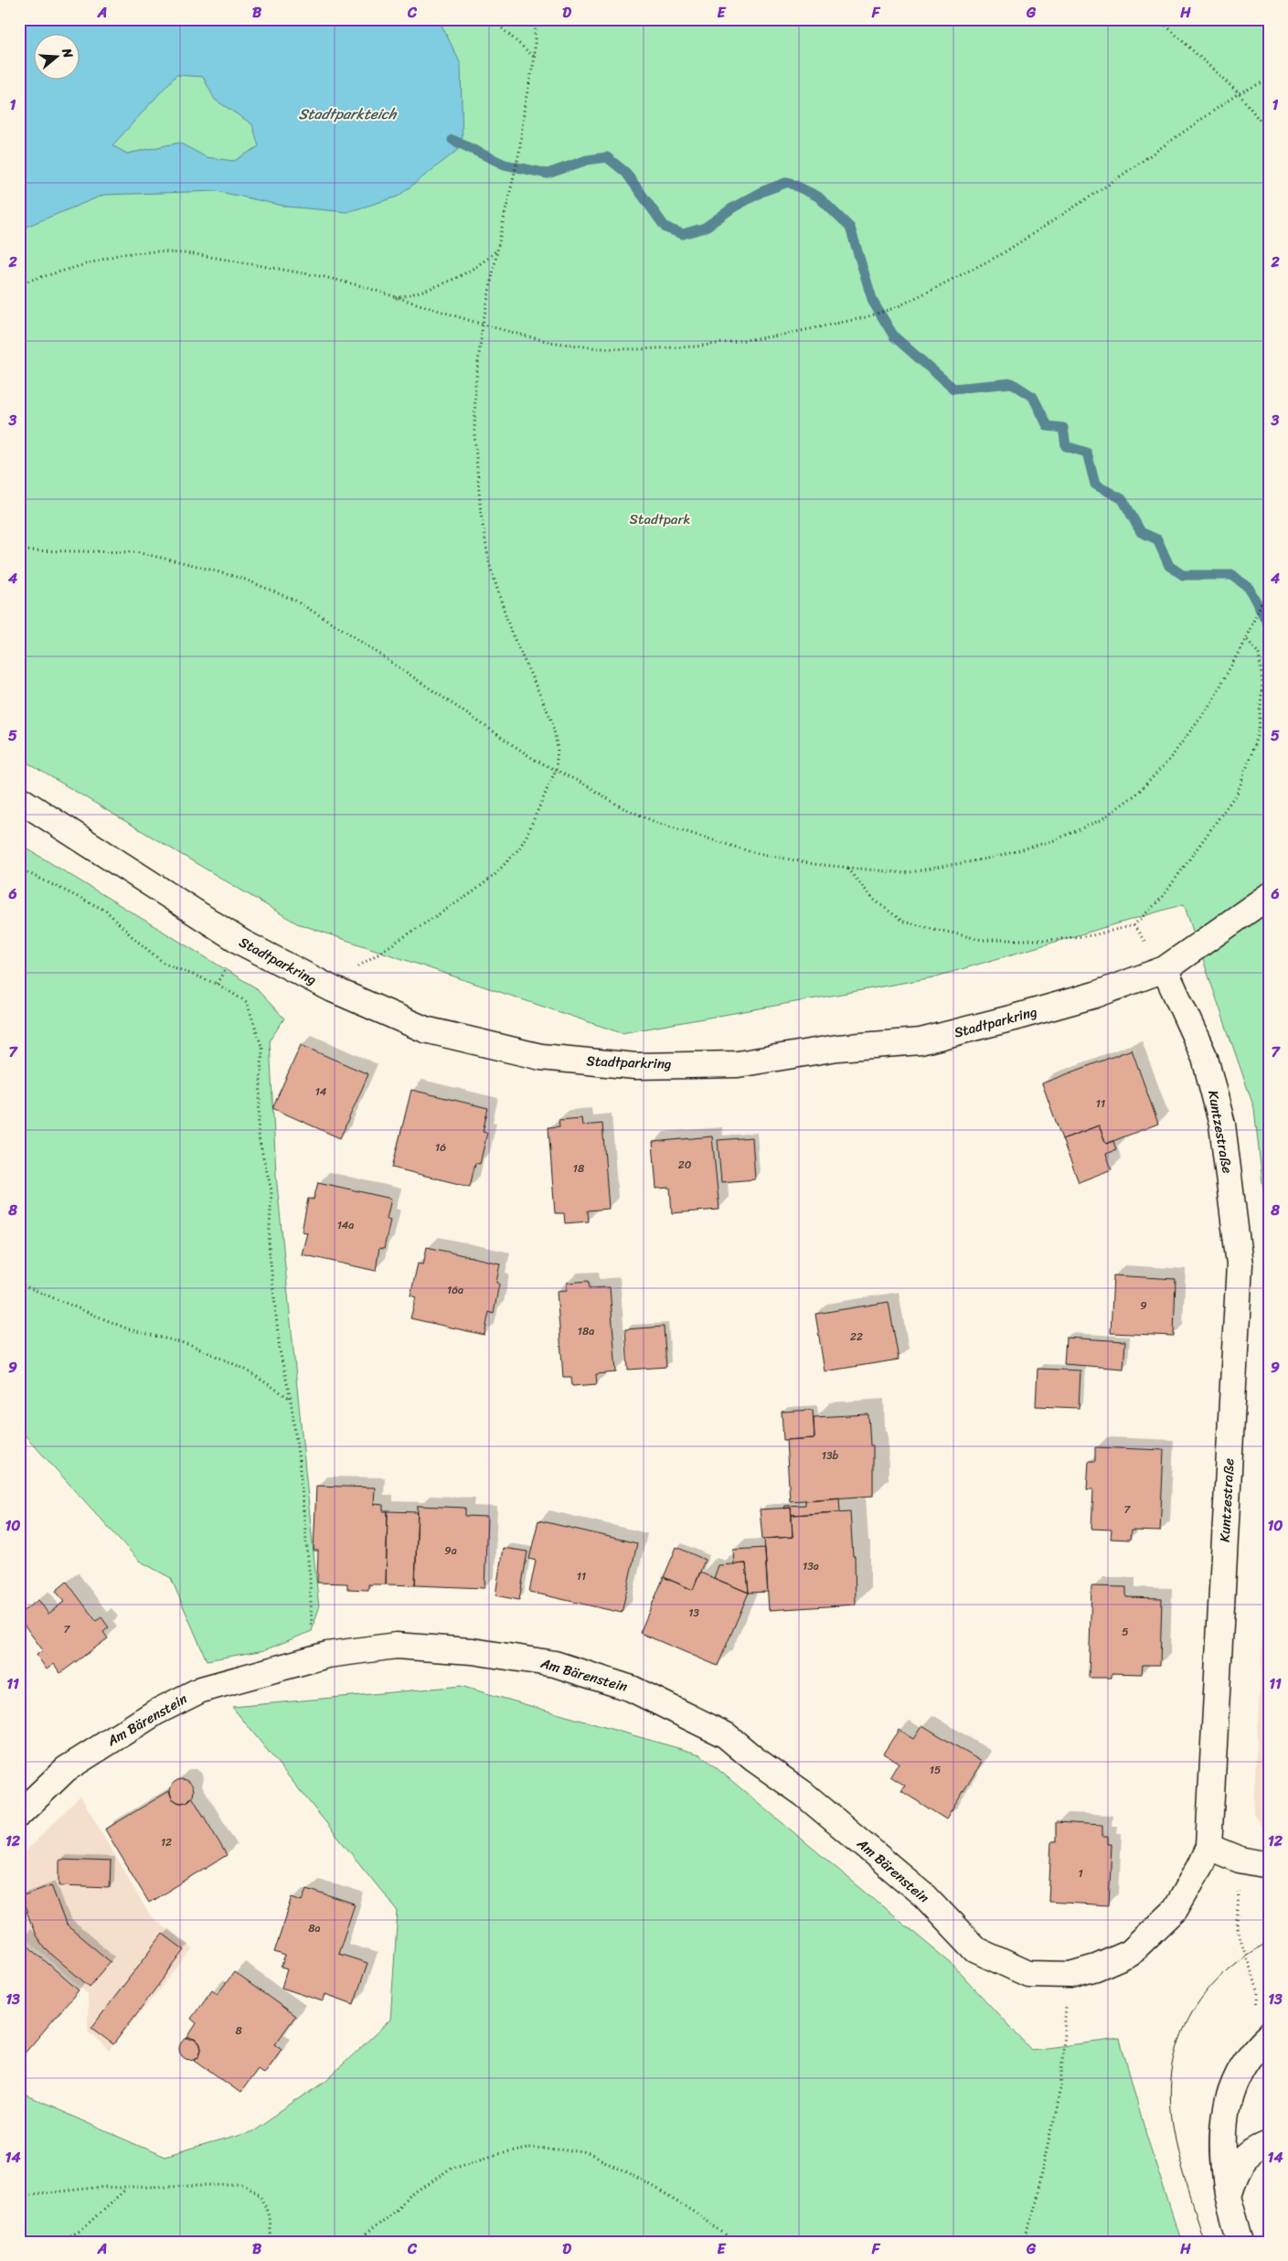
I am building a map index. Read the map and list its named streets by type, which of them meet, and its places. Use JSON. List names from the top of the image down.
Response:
{
  "streets": {
    "street": ["Stadtparkring", "Kuntzestraße", "Am Bärenstein"]
  },
  "crossings": [
    ["Stadtparkring", "Kuntzestraße"],
    ["Kuntzestraße", "Am Bärenstein"]
  ],
  "water": ["Stadtparkteich"],
  "parks": ["Stadtpark"],
  "house_numbers": [
    "14",
    "11",
    "16",
    "20",
    "18",
    "14a",
    "16a",
    "9",
    "18a",
    "22",
    "13b",
    "7",
    "9a",
    "13a",
    "11",
    "13",
    "7",
    "5",
    "15",
    "12",
    "1",
    "8a",
    "8"
  ],
  "north": "right",
  "grid": {
    "columns": [
      "A",
      "B",
      "C",
      "D",
      "E",
      "F",
      "G",
      "H"
    ],
    "rows": [
      "1",
      "2",
      "3",
      "4",
      "5",
      "6",
      "7",
      "8",
      "9",
      "10",
      "11",
      "12",
      "13",
      "14"
    ]
  }
}
